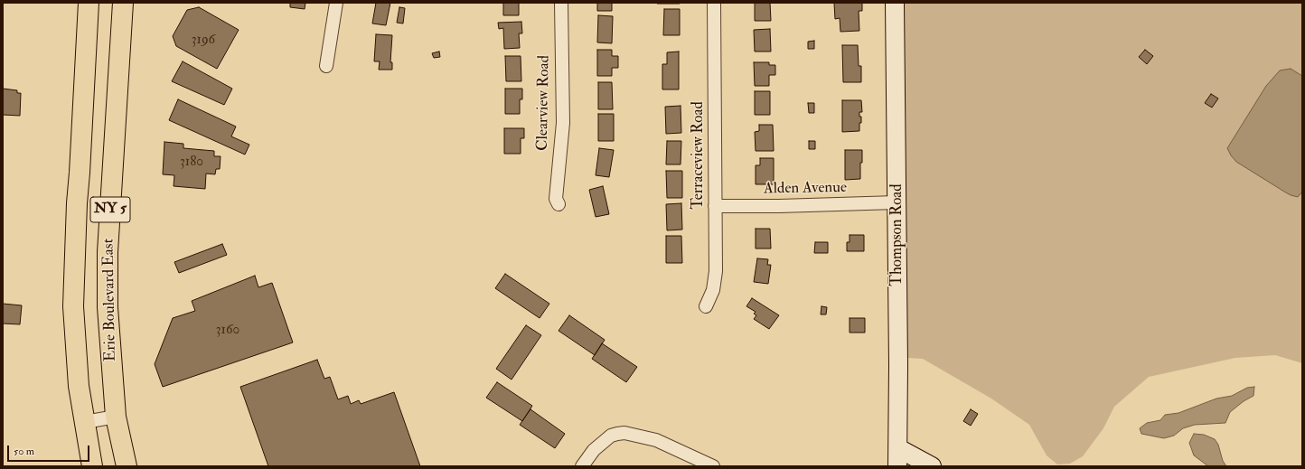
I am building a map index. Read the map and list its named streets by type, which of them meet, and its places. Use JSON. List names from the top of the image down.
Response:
{
  "streets": {
    "main road": ["NY 5", "Erie Boulevard East"],
    "street": [
      "Clearview Road",
      "Terraceview Road",
      "Alden Avenue",
      "Thompson Road"
    ]
  },
  "crossings": [
    ["Terraceview Road", "Alden Avenue"],
    ["Alden Avenue", "Thompson Road"]
  ],
  "house_numbers": ["3196", "3180", "3160"],
  "scale_bar": "50 m"
}
